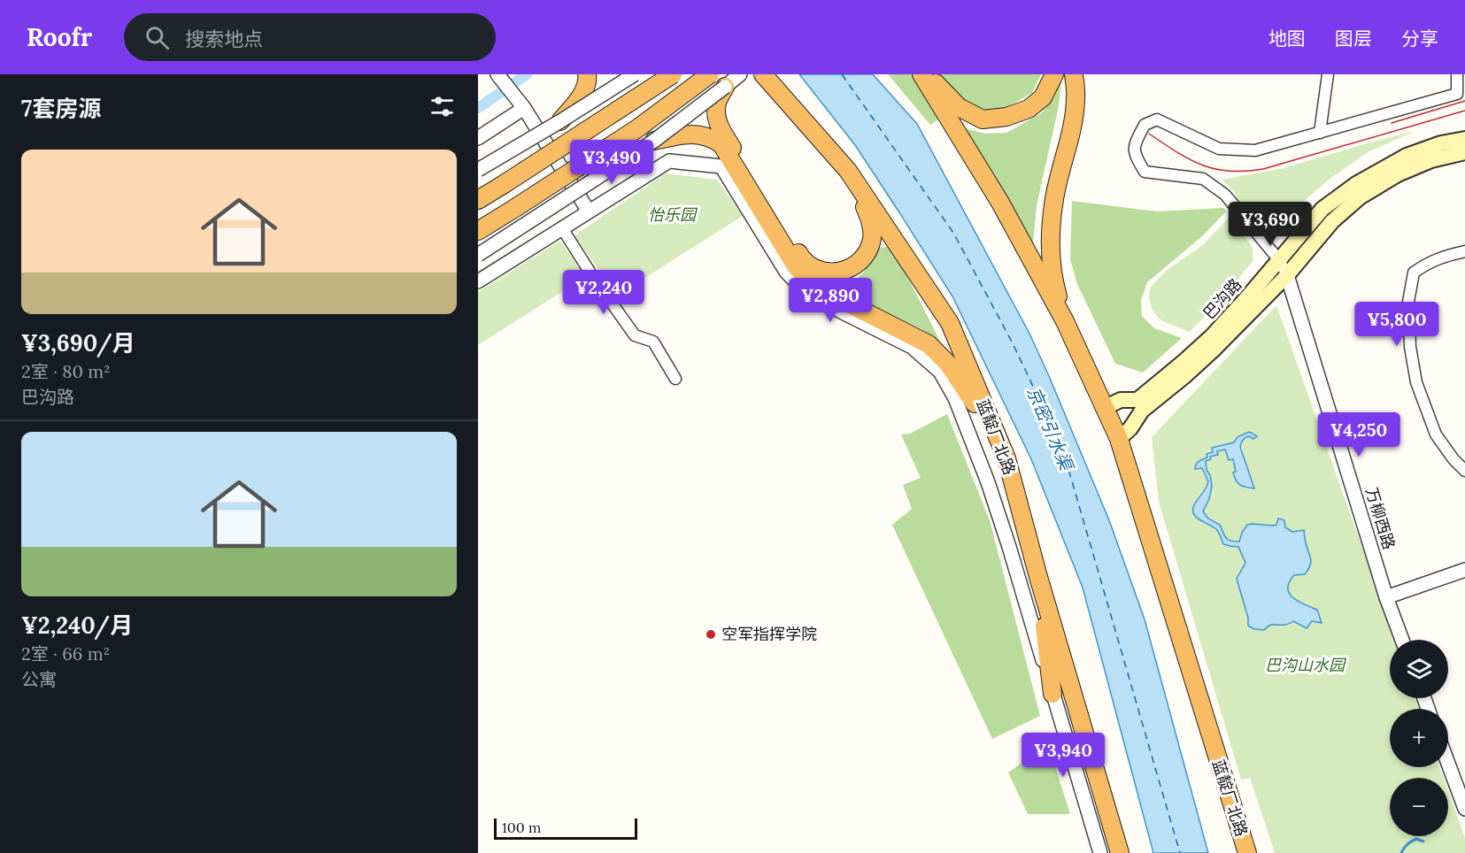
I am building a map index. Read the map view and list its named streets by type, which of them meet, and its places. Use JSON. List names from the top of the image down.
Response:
{
  "streets": {
    "highway": ["蓝靛厂北路"],
    "main road": ["巴沟路"],
    "street": ["万柳西路"]
  },
  "crossings": [
    ["巴沟路", "蓝靛厂北路"],
    ["巴沟路", "万柳西路"]
  ],
  "water": ["京密引水渠"],
  "parks": ["怡乐园", "巴沟山水园"],
  "places": ["空军指挥学院"],
  "scale_bar": "100 m",
  "page": {
    "header": "Roofr",
    "search": "搜索地点",
    "nav": ["地图", "图层", "分享"],
    "heading": "7套房源",
    "list": [
      {
        "name": "¥3,690/月",
        "note": "2室 · 80 m² · 巴沟路"
      },
      {
        "name": "¥2,240/月",
        "note": "2室 · 66 m² · 公寓"
      }
    ],
    "price": [
      "¥3,490",
      "¥3,690",
      "¥2,240",
      "¥2,890",
      "¥5,800",
      "¥4,250",
      "¥3,940"
    ],
    "map_buttons": ["+", "−"],
    "scale": "100 m"
  }
}
